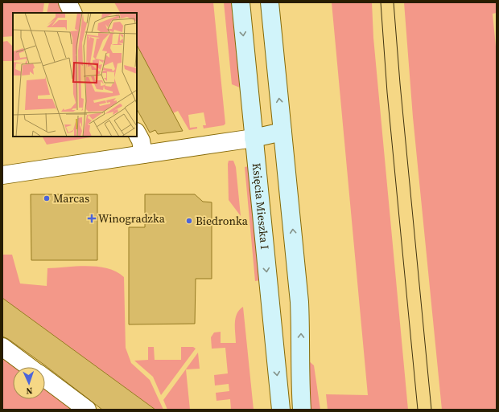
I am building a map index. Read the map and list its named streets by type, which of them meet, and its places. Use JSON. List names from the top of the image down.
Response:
{
  "streets": {
    "street": ["Księcia Mieszka I"]
  },
  "places": {
    "other": ["Marcas", "Biedronka"],
    "health": ["Winogradzka"]
  },
  "north": "bottom"
}
